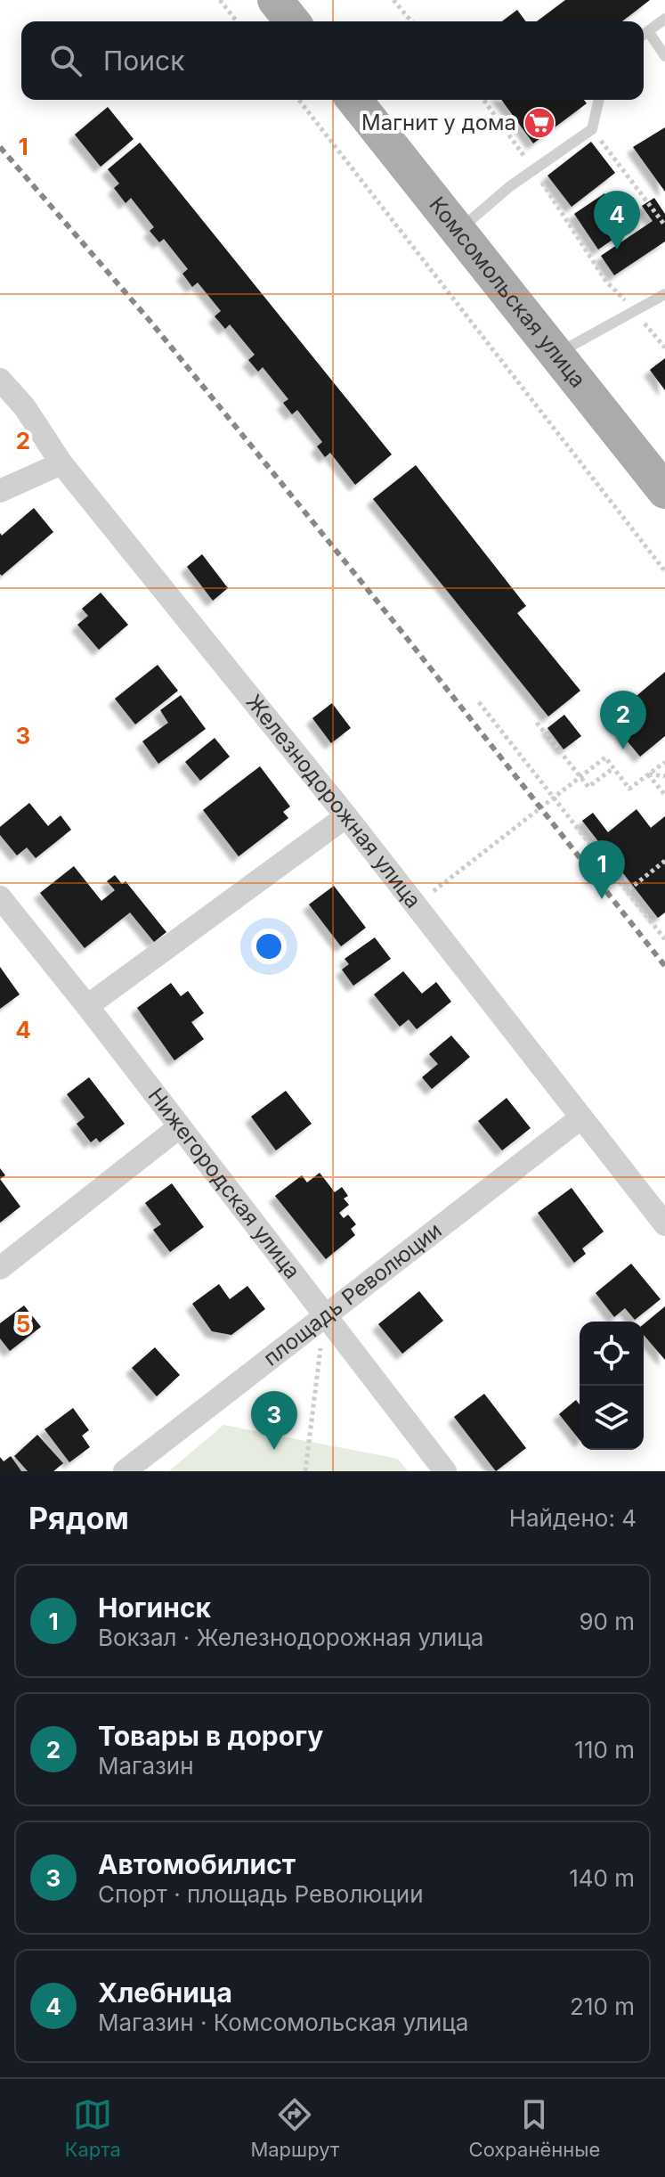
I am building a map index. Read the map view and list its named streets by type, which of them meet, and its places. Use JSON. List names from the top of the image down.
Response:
{
  "streets": {
    "main road": ["Комсомольская улица"],
    "street": ["Железнодорожная улица", "Нижегородская улица", "площадь Революции"]
  },
  "crossings": [
    ["Железнодорожная улица", "площадь Революции"],
    ["Нижегородская улица", "площадь Революции"]
  ],
  "places": {
    "supermarket": ["Магнит у дома"]
  },
  "page": {
    "search": "Поиск",
    "pins": [
      "4",
      "2",
      "1",
      "3"
    ],
    "heading": ["Рядом", "Найдено: 4"],
    "list": [
      {
        "mark": "1",
        "name": "Ногинск",
        "note": "Вокзал · Железнодорожная улица",
        "value": "90 m"
      },
      {
        "mark": "2",
        "name": "Товары в дорогу",
        "note": "Магазин",
        "value": "110 m"
      },
      {
        "mark": "3",
        "name": "Автомобилист",
        "note": "Спорт · площадь Революции",
        "value": "140 m"
      },
      {
        "mark": "4",
        "name": "Хлебница",
        "note": "Магазин · Комсомольская улица",
        "value": "210 m"
      }
    ],
    "nav": ["Карта", "Маршрут", "Сохранённые"]
  },
  "grid": {
    "rows": [
      "1",
      "2",
      "3",
      "4",
      "5"
    ]
  }
}
